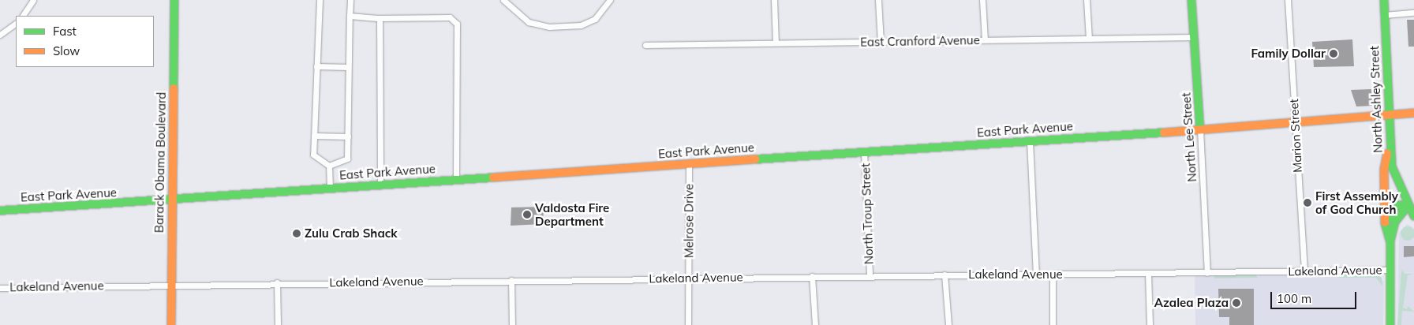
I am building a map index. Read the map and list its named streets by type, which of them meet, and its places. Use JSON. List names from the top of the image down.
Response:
{
  "streets": {
    "main road": [
      "North Ashley Street",
      "East Park Avenue",
      "North Lee Street",
      "Barack Obama Boulevard"
    ],
    "street": [
      "East Cranford Avenue",
      "Marion Street",
      "North Troup Street",
      "Melrose Drive",
      "Lakeland Avenue"
    ]
  },
  "crossings": [
    ["East Cranford Avenue", "North Lee Street"],
    ["North Ashley Street", "East Park Avenue"],
    ["East Park Avenue", "Marion Street"],
    ["East Park Avenue", "North Lee Street"],
    ["East Park Avenue", "Barack Obama Boulevard"],
    ["East Park Avenue", "North Troup Street"],
    ["East Park Avenue", "Melrose Drive"],
    ["Marion Street", "Lakeland Avenue"],
    ["North Lee Street", "Lakeland Avenue"],
    ["Barack Obama Boulevard", "Lakeland Avenue"],
    ["North Troup Street", "Lakeland Avenue"],
    ["Melrose Drive", "Lakeland Avenue"]
  ],
  "places": [
    "Family Dollar",
    "First Assembly of God Church",
    "Valdosta Fire Department",
    "Zulu Crab Shack",
    "Azalea Plaza"
  ],
  "legend": ["Fast", "Slow"],
  "scale_bar": "100 m"
}
